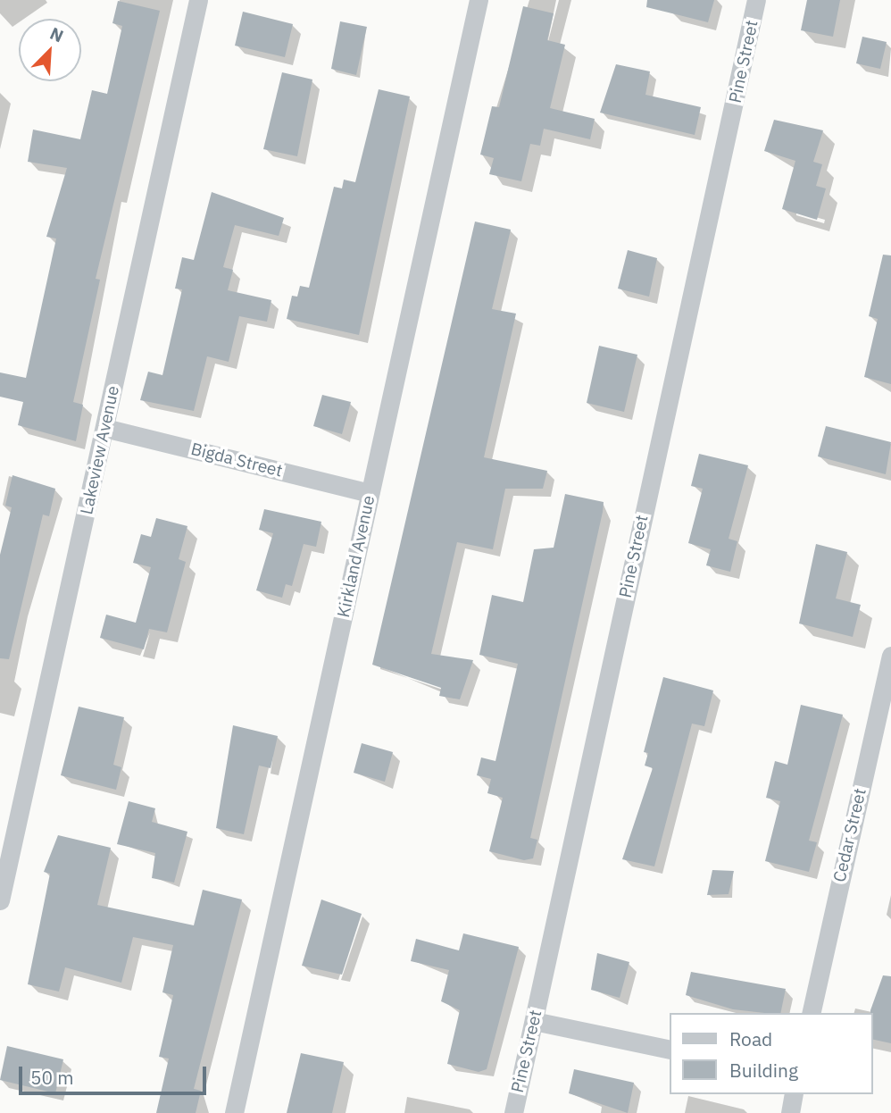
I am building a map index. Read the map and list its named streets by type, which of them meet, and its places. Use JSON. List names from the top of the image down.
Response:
{
  "streets": {
    "street": [
      "Pine Street",
      "Lakeview Avenue",
      "Bigda Street",
      "Kirkland Avenue",
      "Cedar Street"
    ]
  },
  "crossings": [
    ["Lakeview Avenue", "Bigda Street"],
    ["Bigda Street", "Kirkland Avenue"]
  ],
  "legend": ["Road", "Building"],
  "scale_bar": "50 m",
  "north": "top right"
}
